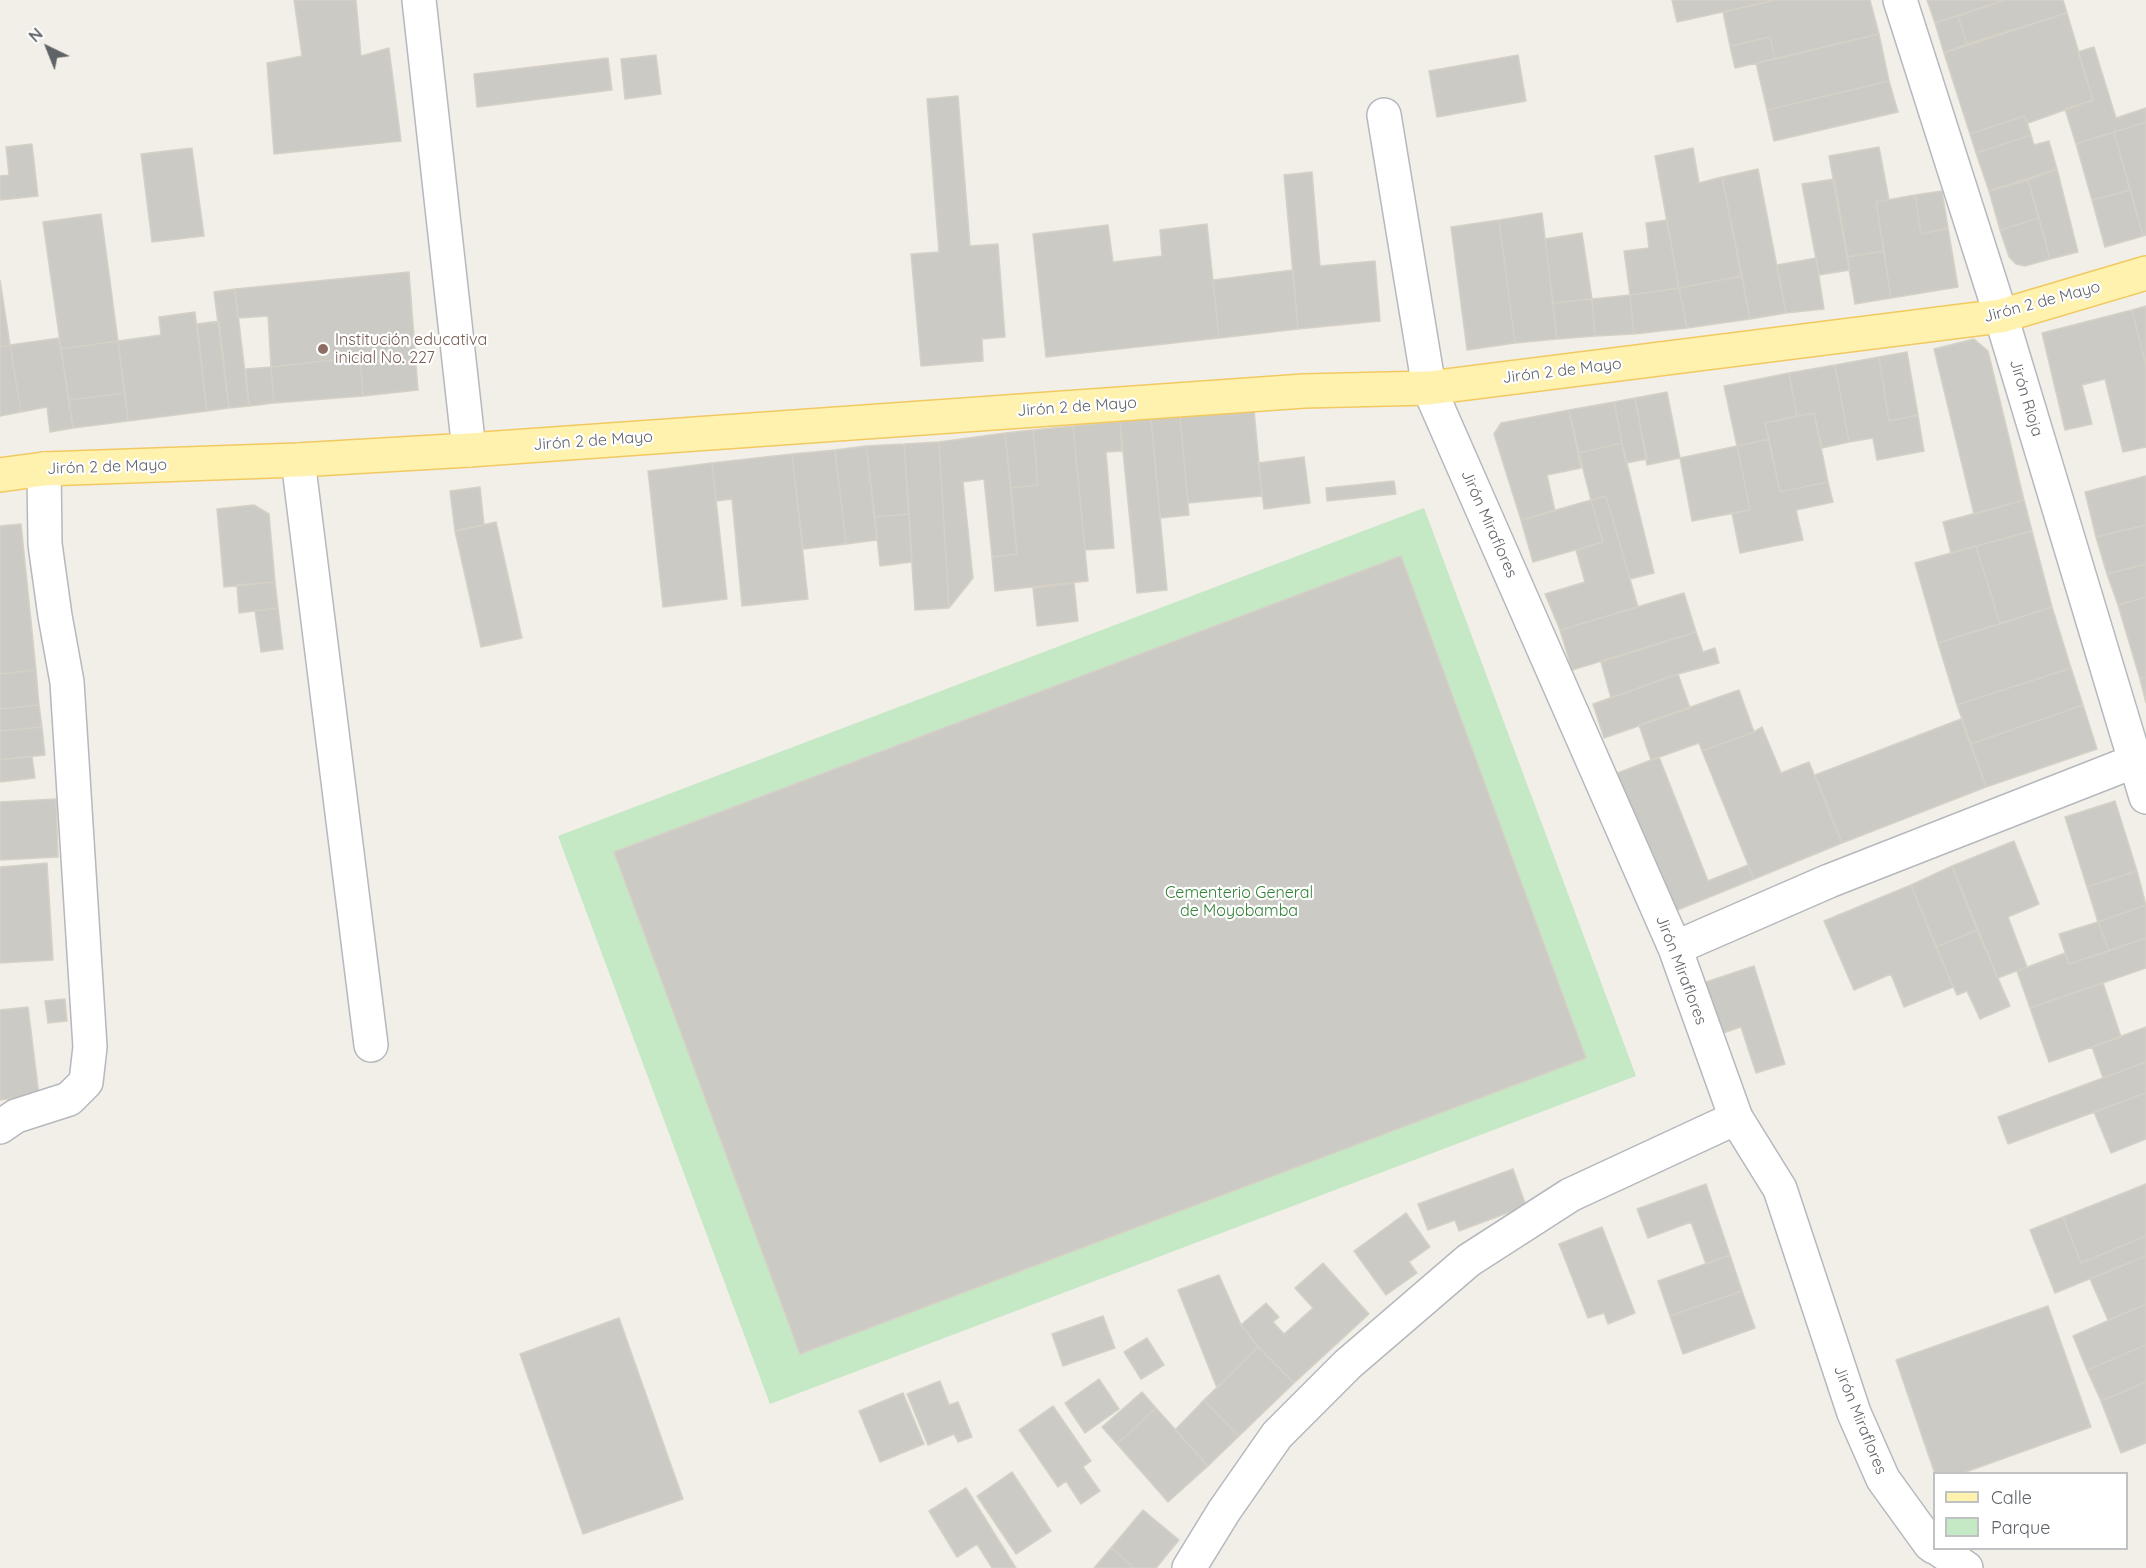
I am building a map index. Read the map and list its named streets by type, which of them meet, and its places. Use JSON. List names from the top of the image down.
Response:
{
  "streets": {
    "main road": ["Jirón 2 de Mayo"],
    "street": ["Jirón Rioja", "Jirón Miraflores"]
  },
  "crossings": [
    ["Jirón 2 de Mayo", "Jirón Rioja"],
    ["Jirón 2 de Mayo", "Jirón Miraflores"]
  ],
  "parks": ["Cementerio General de Moyobamba"],
  "places": ["Institución educativa inicial No. 227"],
  "legend": ["Calle", "Parque"],
  "north": "top left"
}
